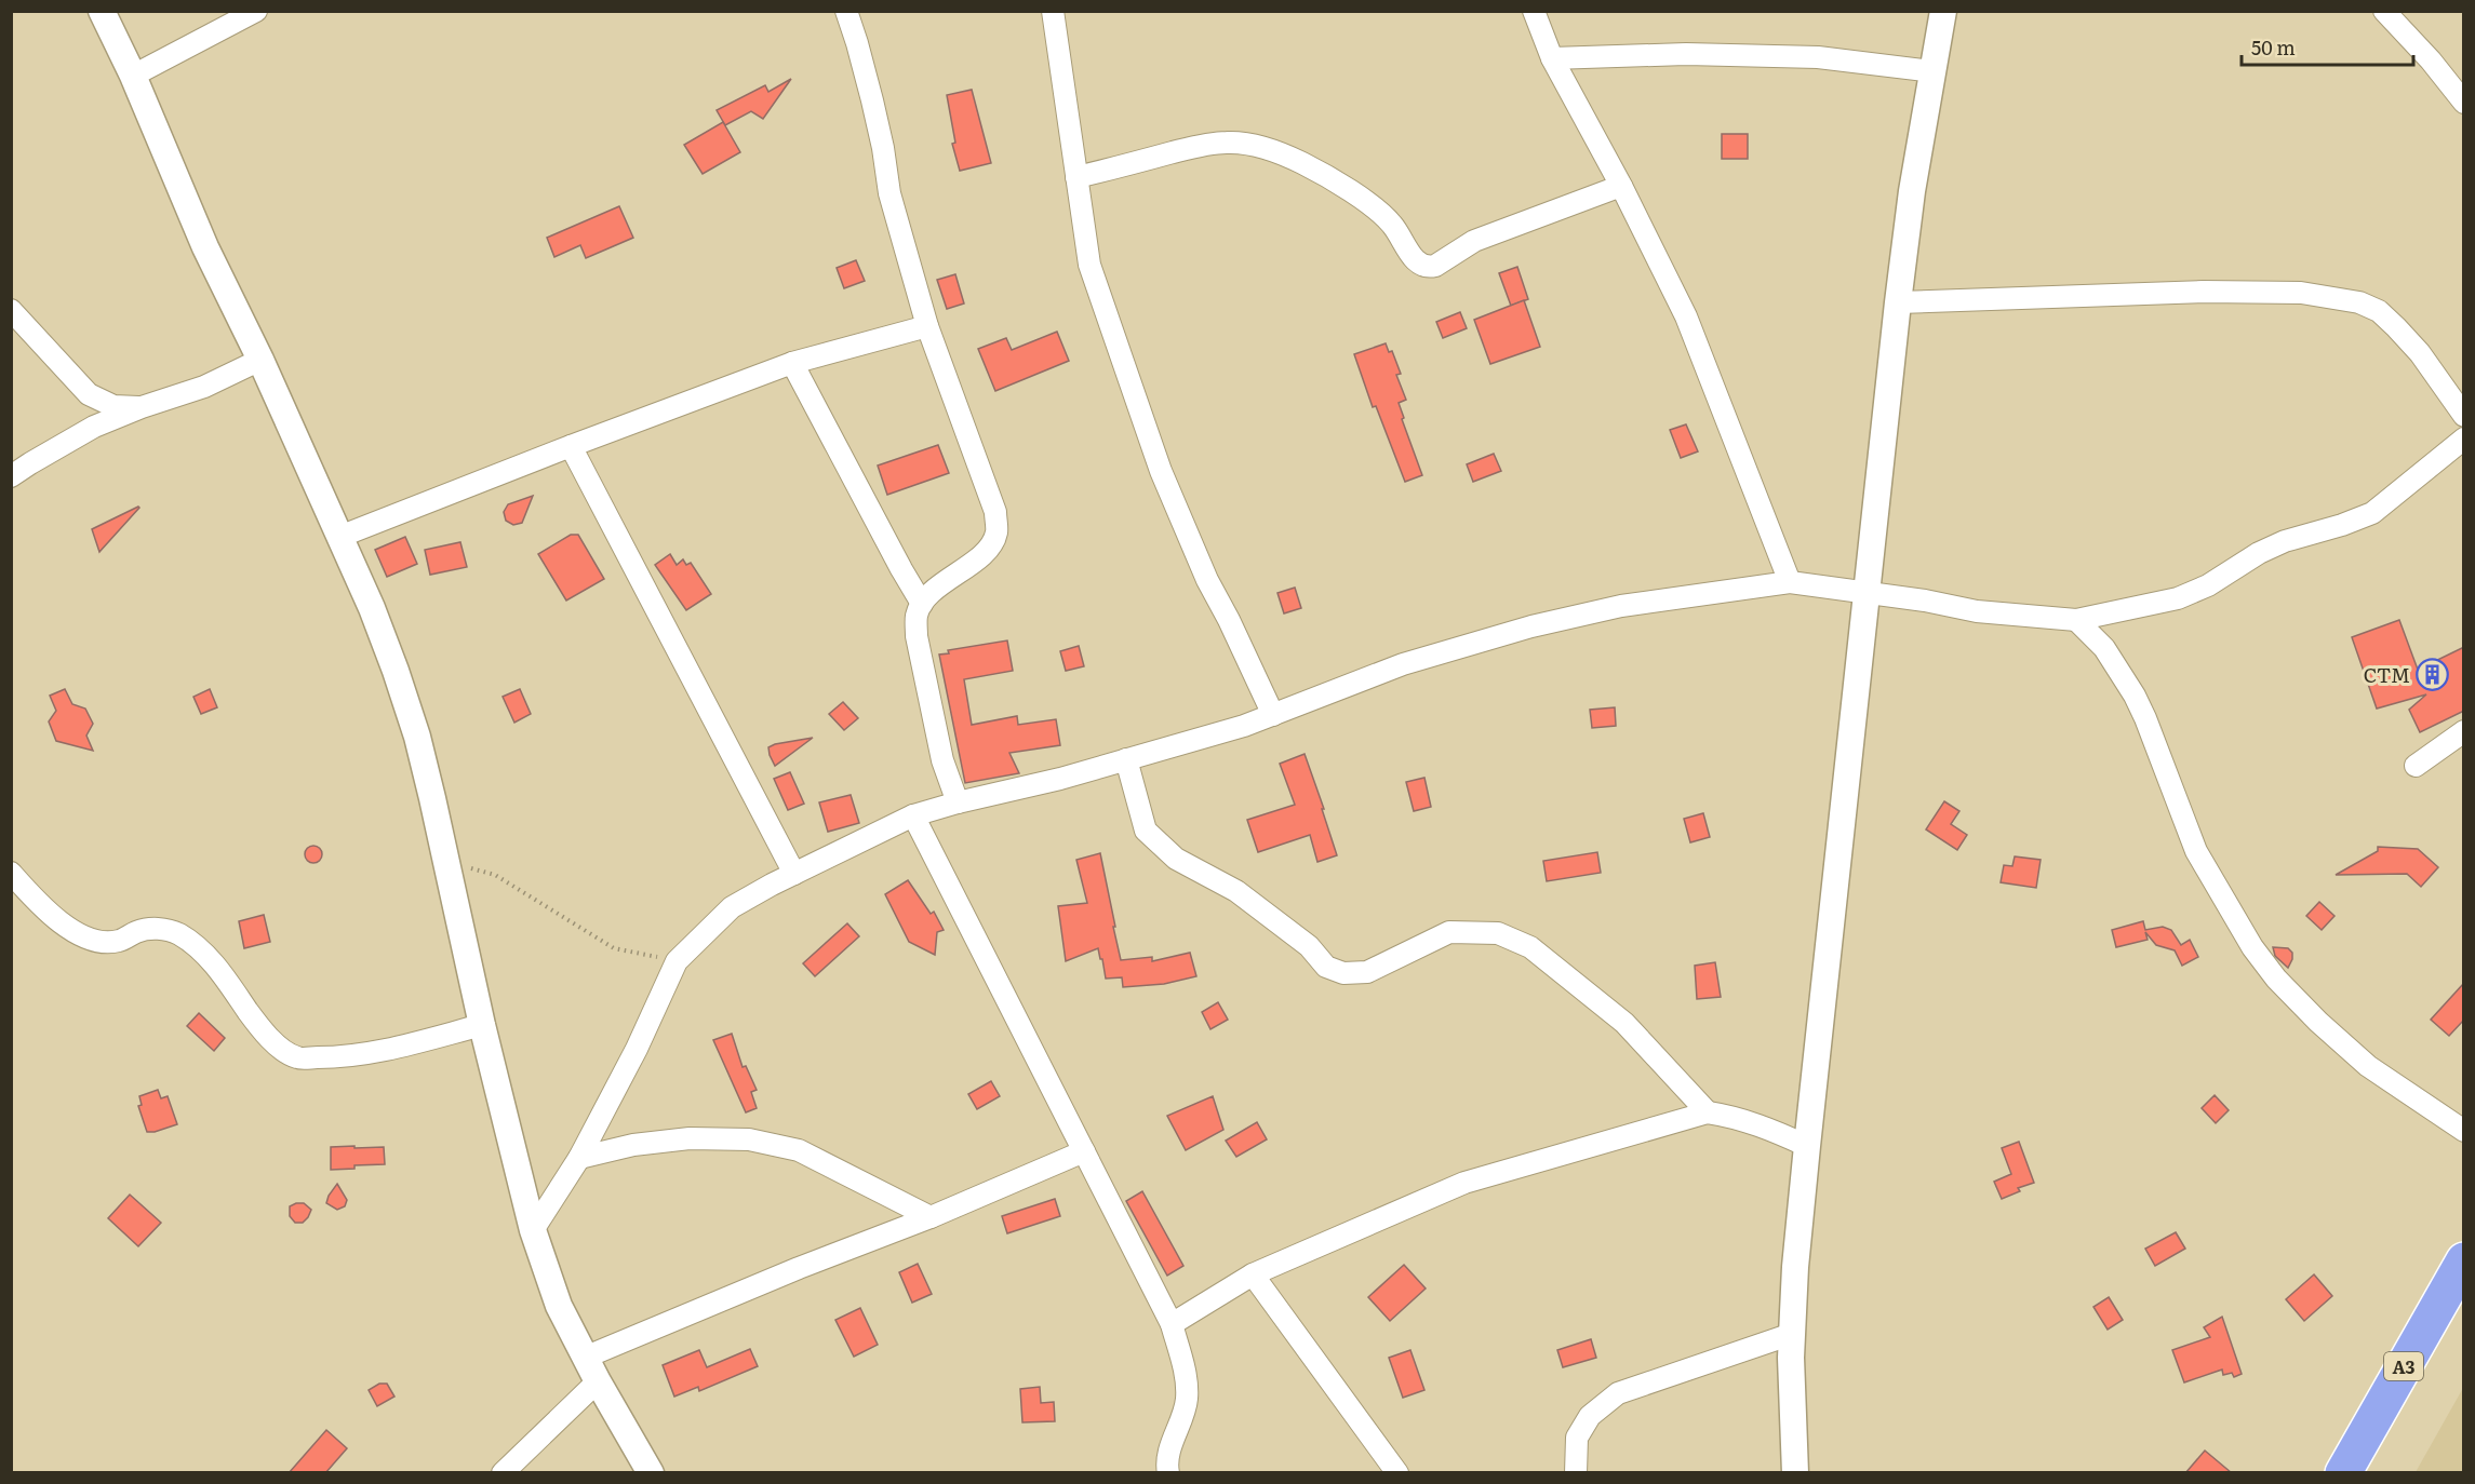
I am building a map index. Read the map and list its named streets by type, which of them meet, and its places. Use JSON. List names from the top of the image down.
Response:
{
  "streets": {
    "highway": ["A3"]
  },
  "places": {
    "building": ["CTM"]
  },
  "scale_bar": "50 m"
}
